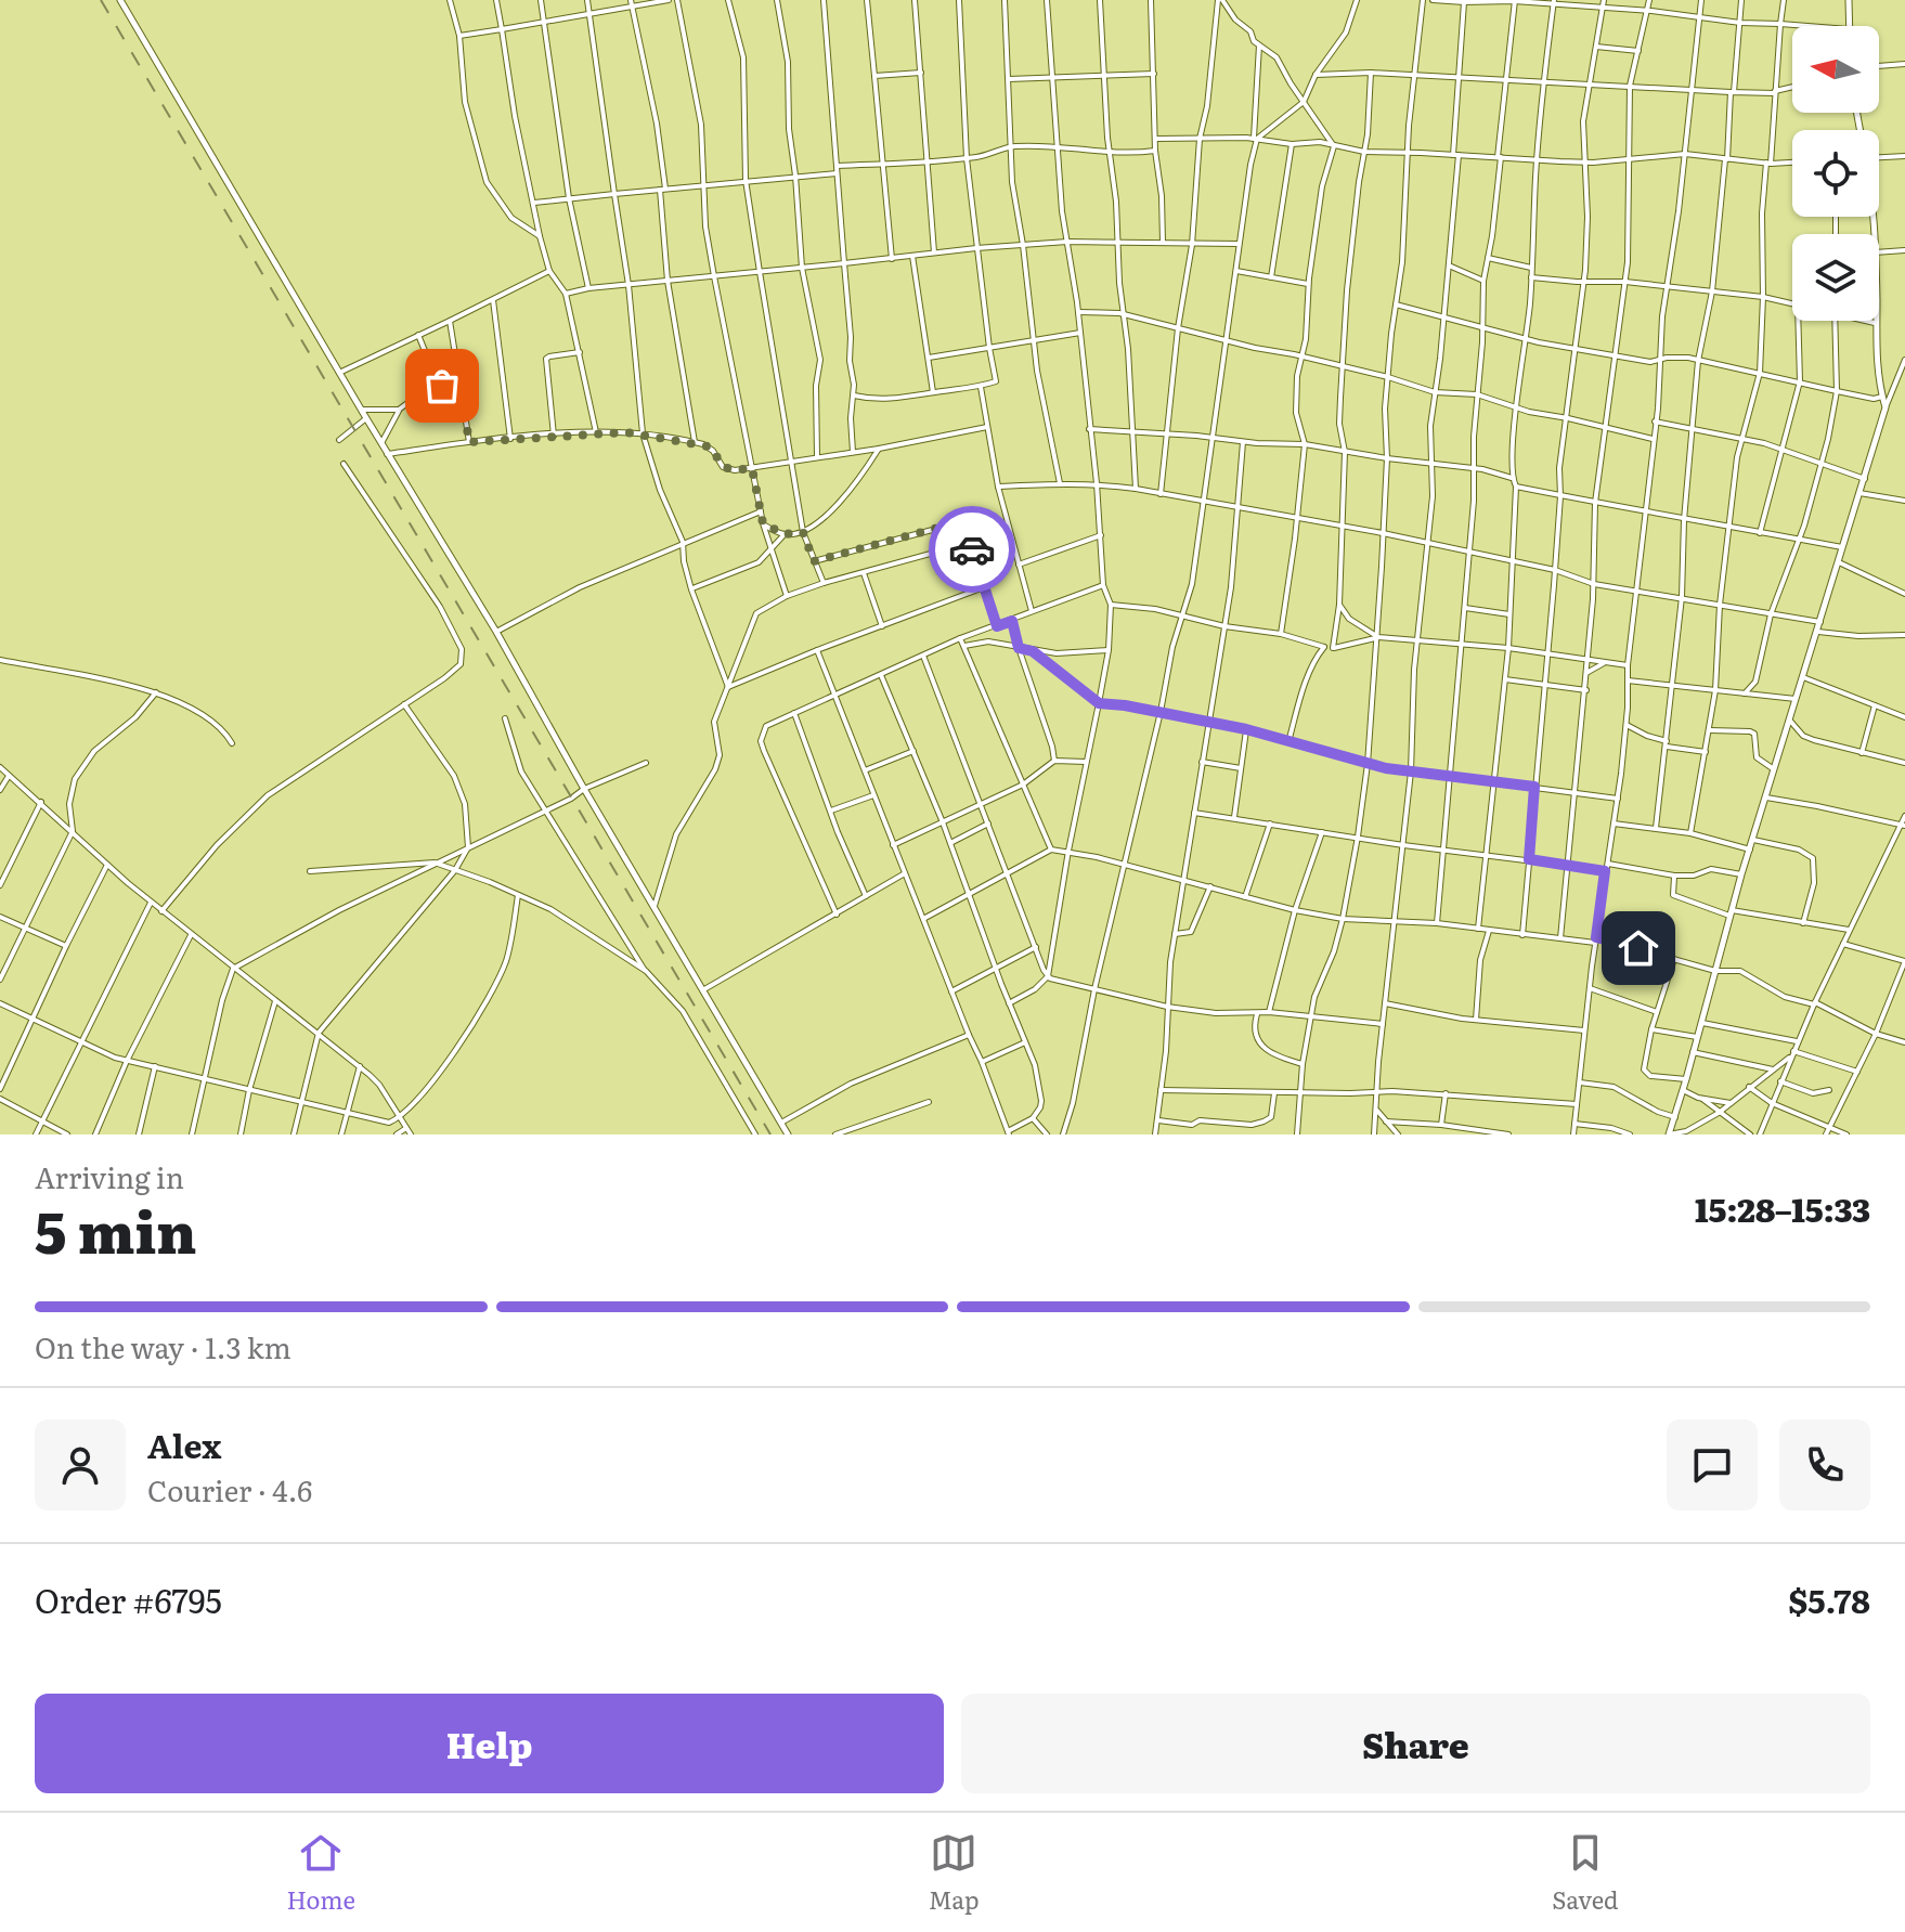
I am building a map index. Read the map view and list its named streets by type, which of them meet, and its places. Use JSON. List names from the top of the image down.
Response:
{
  "north": "left",
  "page": {
    "heading": ["5 min", "Arriving in", "15:28–15:33"],
    "panel": [
      "Alex",
      "Courier · 4.6",
      "Order #6795",
      "$5.78"
    ],
    "bar": "On the way · 1.3 km",
    "buttons": ["Help", "Share"],
    "tabs": ["Home", "Map", "Saved"]
  }
}
